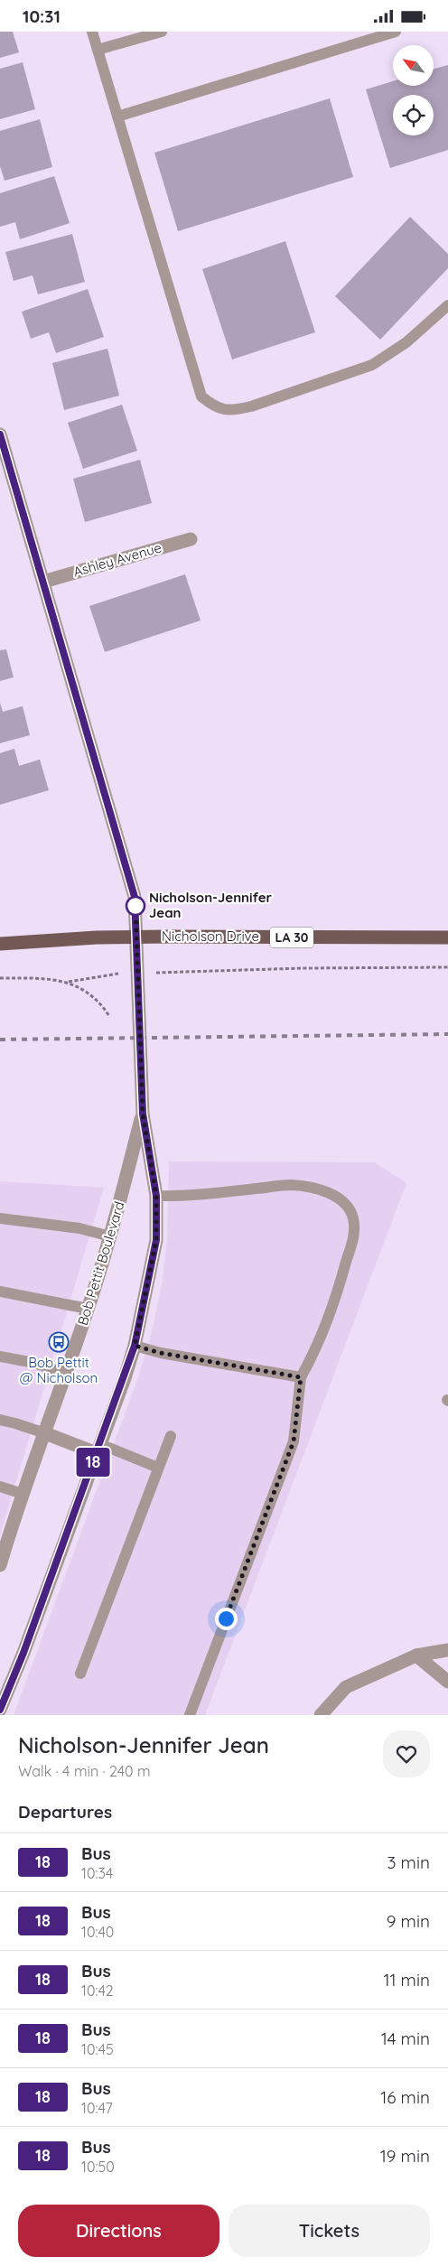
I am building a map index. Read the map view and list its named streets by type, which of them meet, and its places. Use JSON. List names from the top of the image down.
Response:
{
  "streets": {
    "main road": ["Nicholson Drive", "LA 30"],
    "street": ["Ashley Avenue", "Bob Pettit Boulevard"]
  },
  "crossings": [
    ["Ashley Avenue", "Bob Pettit Boulevard"],
    ["Nicholson Drive", "Bob Pettit Boulevard"]
  ],
  "places": {
    "other": ["Nicholson-Jennifer Jean"],
    "bus stop": ["Bob Pettit @ Nicholson"]
  },
  "lines": ["bus line 18"],
  "north": "top left",
  "page": {
    "status": "10:31",
    "on_map": "18",
    "heading": [
      ["Nicholson-Jennifer Jean", "Walk · 4 min · 240 m"],
      "Departures"
    ],
    "list": [
      {
        "mark": "18",
        "name": "Bus",
        "note": "10:34",
        "value": "3 min"
      },
      {
        "mark": "18",
        "name": "Bus",
        "note": "10:40",
        "value": "9 min"
      },
      {
        "mark": "18",
        "name": "Bus",
        "note": "10:42",
        "value": "11 min"
      },
      {
        "mark": "18",
        "name": "Bus",
        "note": "10:45",
        "value": "14 min"
      },
      {
        "mark": "18",
        "name": "Bus",
        "note": "10:47",
        "value": "16 min"
      },
      {
        "mark": "18",
        "name": "Bus",
        "note": "10:50",
        "value": "19 min"
      }
    ],
    "buttons": ["Directions", "Tickets"]
  }
}
